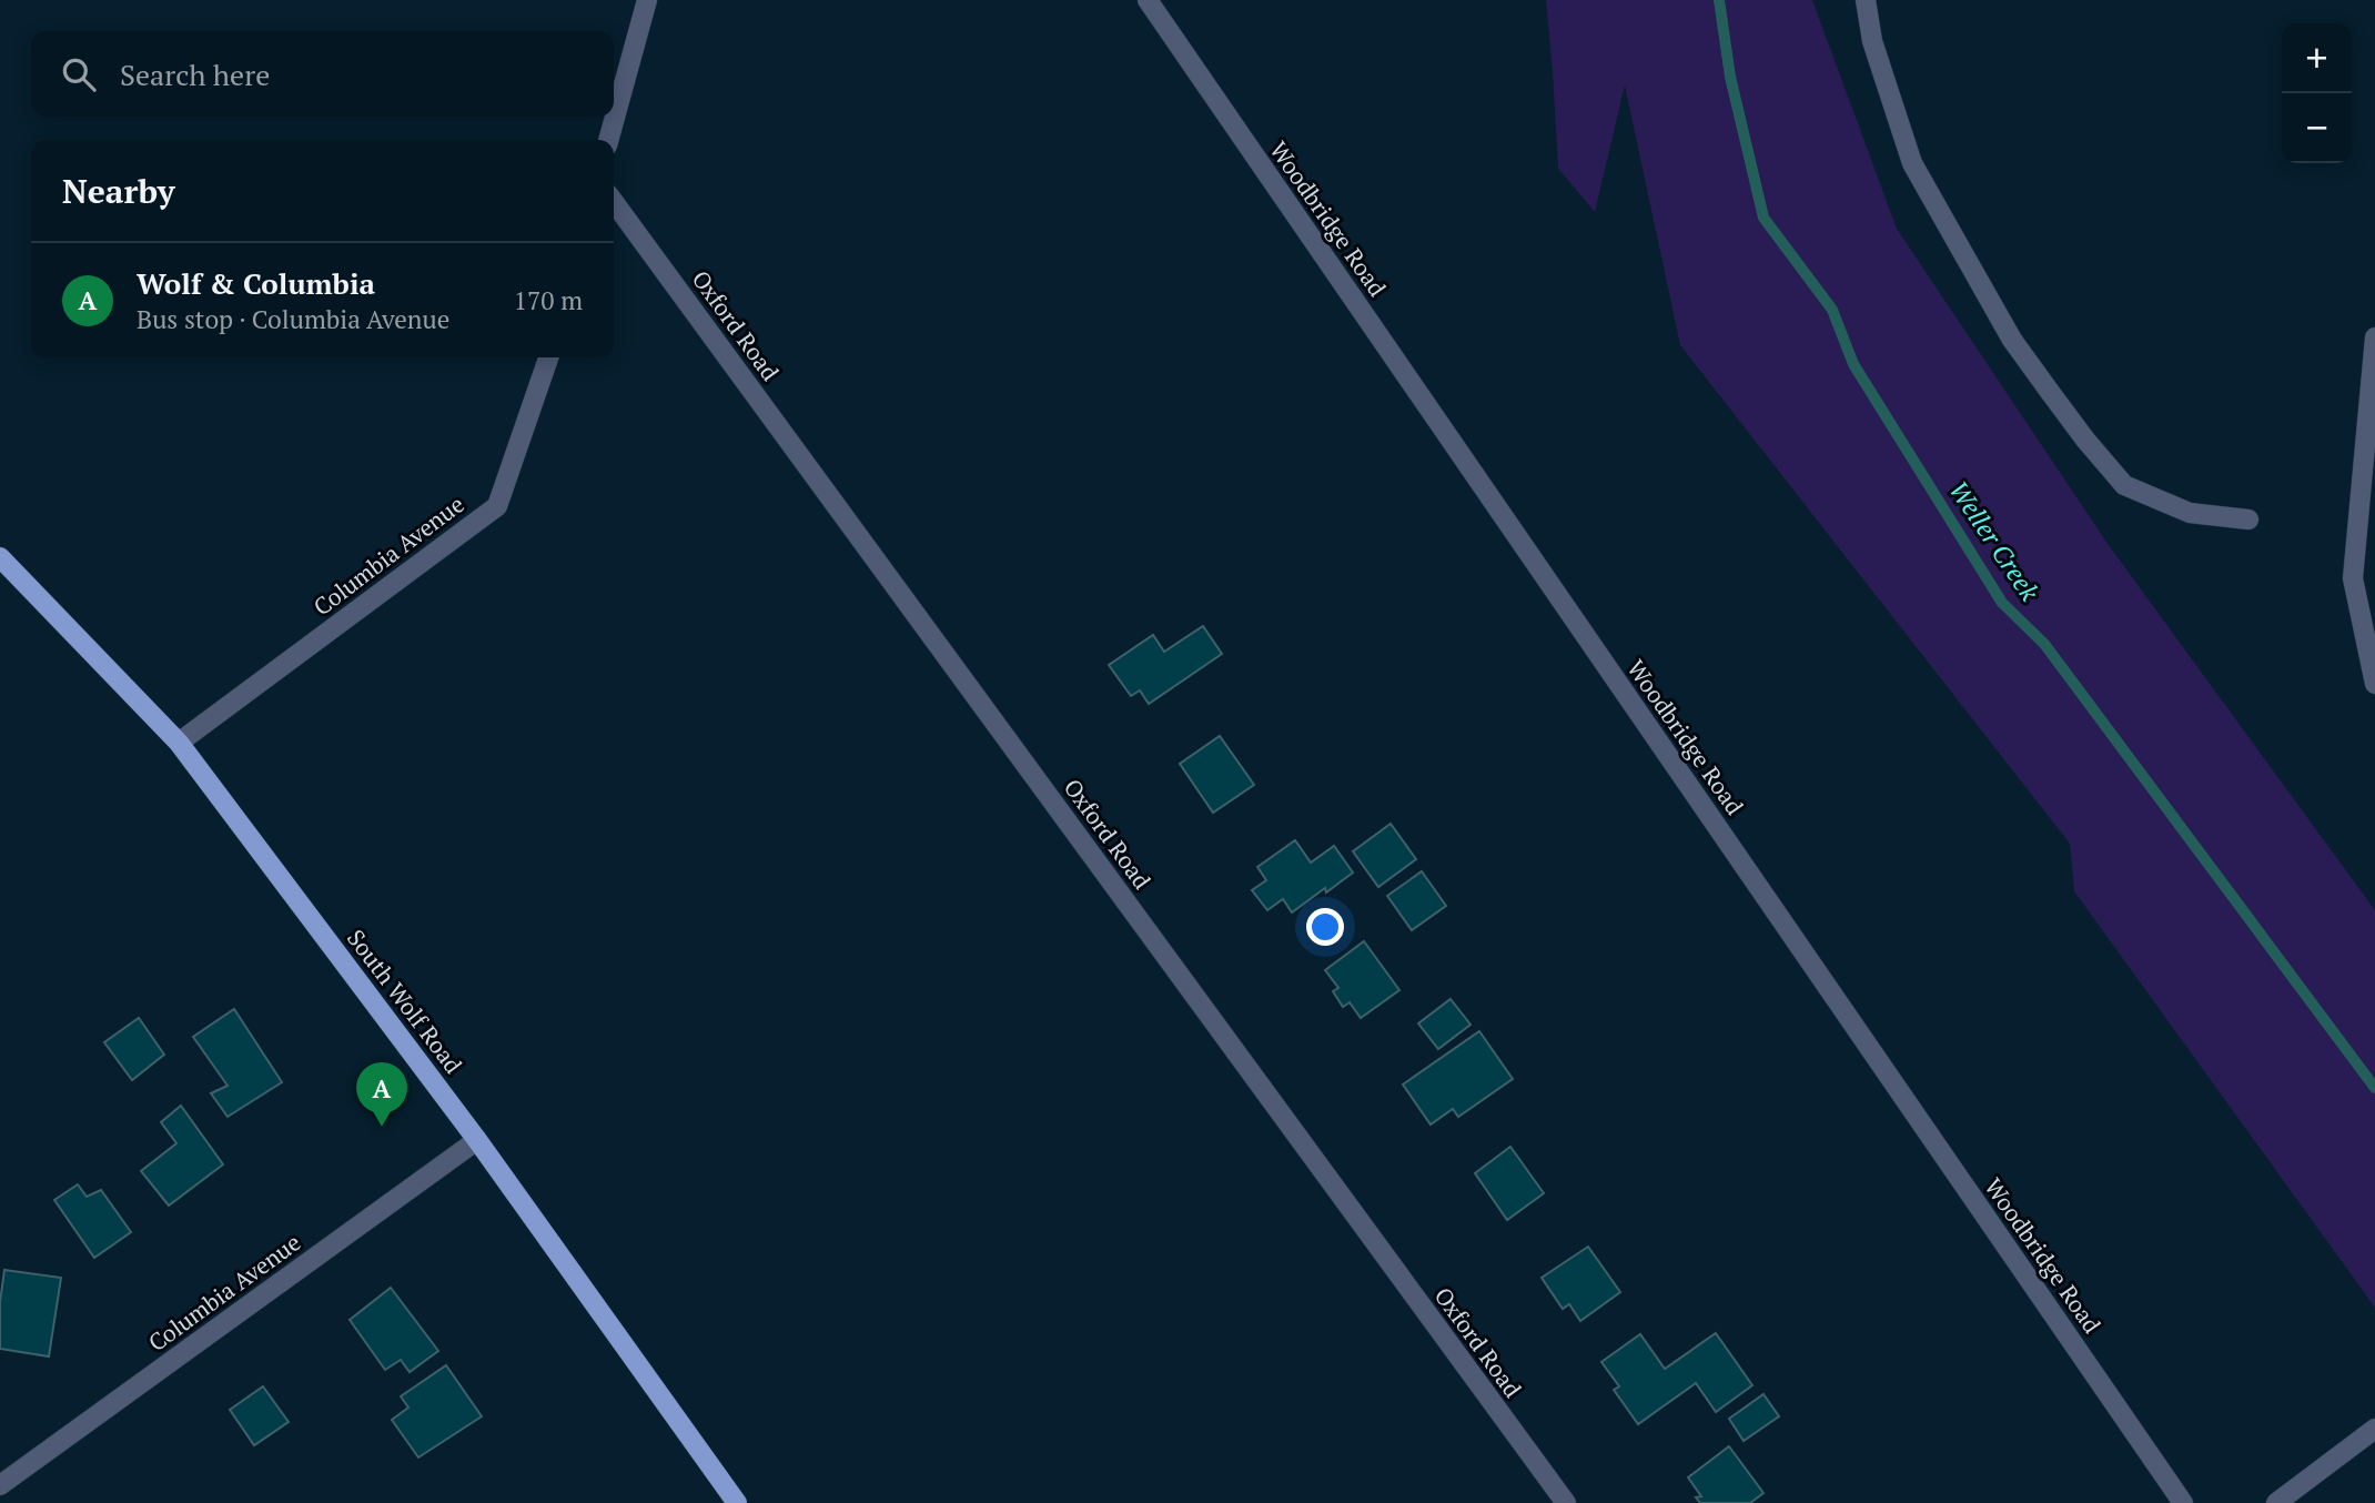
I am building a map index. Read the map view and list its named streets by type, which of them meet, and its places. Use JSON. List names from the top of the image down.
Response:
{
  "streets": {
    "main road": ["South Wolf Road"],
    "street": ["Woodbridge Road", "Oxford Road", "Columbia Avenue"]
  },
  "crossings": [
    ["Columbia Avenue", "South Wolf Road"]
  ],
  "water": ["Weller Creek"],
  "page": {
    "map_buttons": ["+", "−"],
    "search": "Search here",
    "heading": "Nearby",
    "list": [
      {
        "mark": "A",
        "name": "Wolf & Columbia",
        "note": "Bus stop · Columbia Avenue",
        "value": "170 m"
      }
    ],
    "pins": "A"
  }
}
